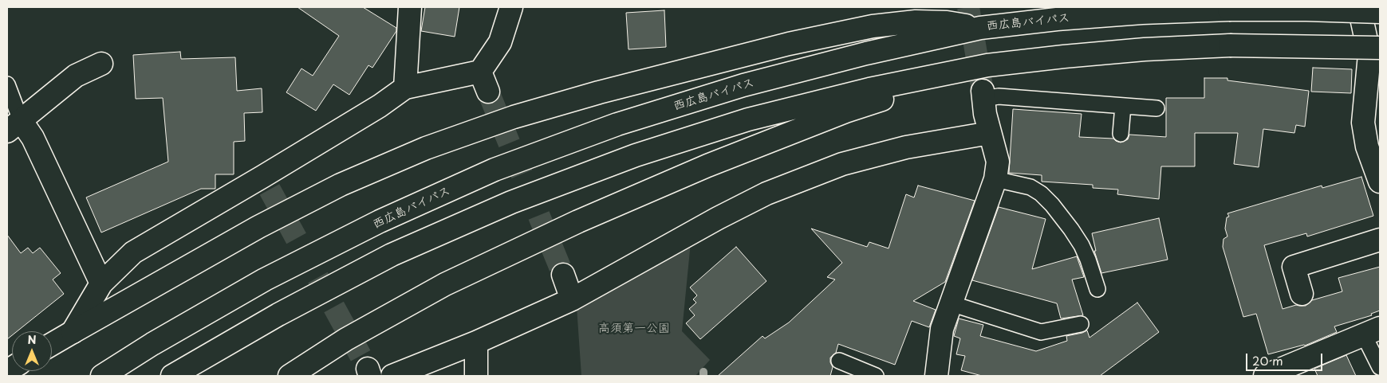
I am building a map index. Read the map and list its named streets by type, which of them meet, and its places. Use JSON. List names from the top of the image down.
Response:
{
  "streets": {
    "main road": ["西広島バイパス"]
  },
  "parks": ["高須第一公園"],
  "scale_bar": "20 m",
  "north": "top"
}
